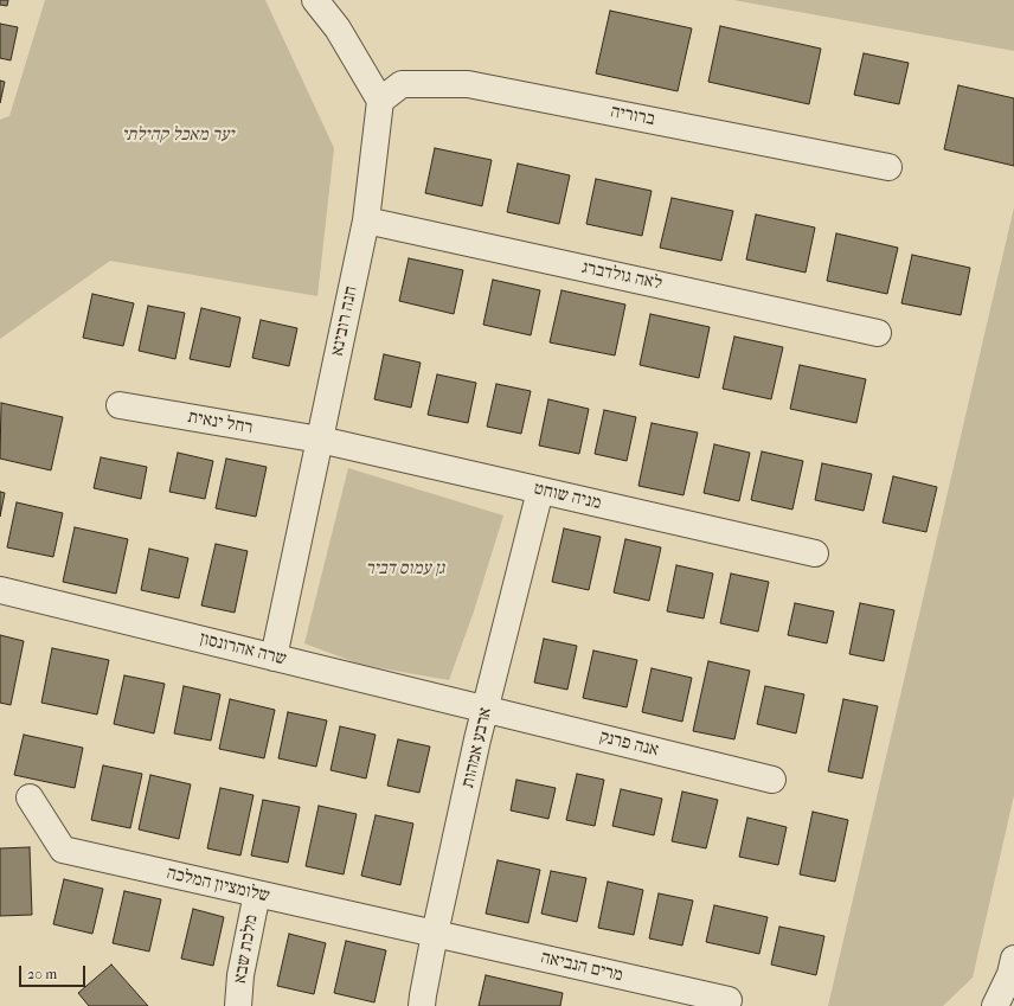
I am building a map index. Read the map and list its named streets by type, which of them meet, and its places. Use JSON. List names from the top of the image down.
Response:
{
  "streets": {
    "street": [
      "ברוריה",
      "לאה גולדברג",
      "חנה רובינא",
      "רחל ינאית",
      "מניה שוחט",
      "שרה אהרונסון",
      "אנה פרנק",
      "ארבע אמהות",
      "שלומציון המלכה",
      "מלכת שבא",
      "מרים הנביאה"
    ]
  },
  "crossings": [
    ["ברוריה", "חנה רובינא"],
    ["לאה גולדברג", "חנה רובינא"],
    ["חנה רובינא", "רחל ינאית"],
    ["חנה רובינא", "מניה שוחט"],
    ["חנה רובינא", "שרה אהרונסון"],
    ["רחל ינאית", "מניה שוחט"],
    ["מניה שוחט", "ארבע אמהות"],
    ["שרה אהרונסון", "אנה פרנק"],
    ["שרה אהרונסון", "ארבע אמהות"],
    ["אנה פרנק", "ארבע אמהות"],
    ["ארבע אמהות", "שלומציון המלכה"],
    ["ארבע אמהות", "מרים הנביאה"],
    ["שלומציון המלכה", "מלכת שבא"],
    ["שלומציון המלכה", "מרים הנביאה"]
  ],
  "parks": ["יער מאכל קהילתי", "גן עמוס דביר"],
  "scale_bar": "20 m"
}
